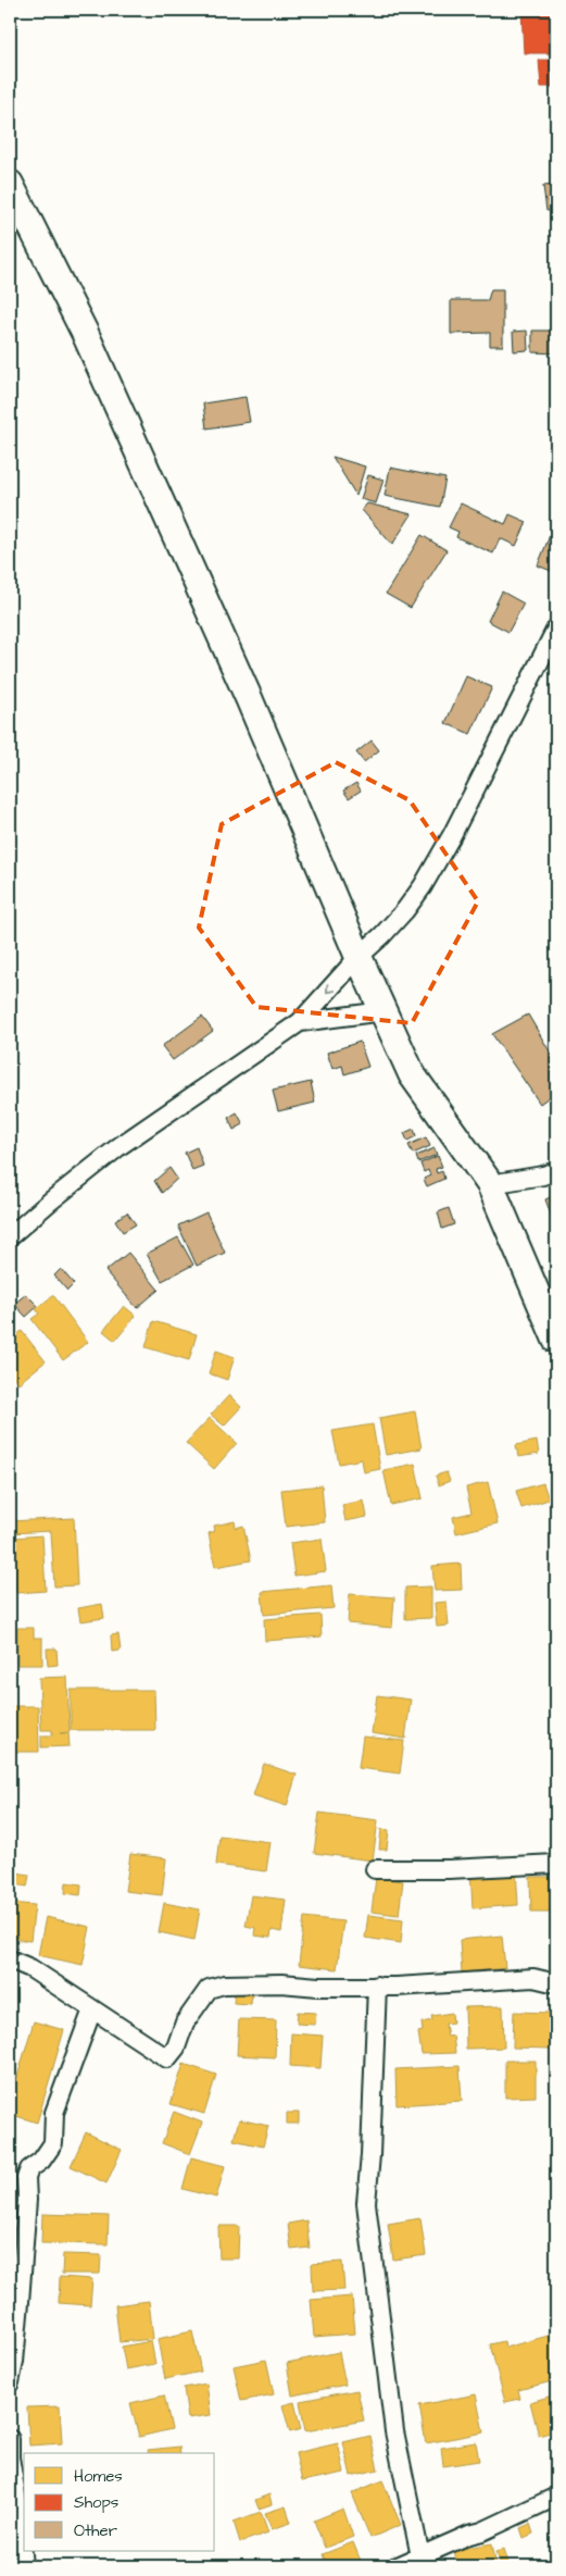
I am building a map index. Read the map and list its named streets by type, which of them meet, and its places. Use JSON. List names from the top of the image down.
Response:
{
  "legend": ["Homes", "Shops", "Other"]
}
